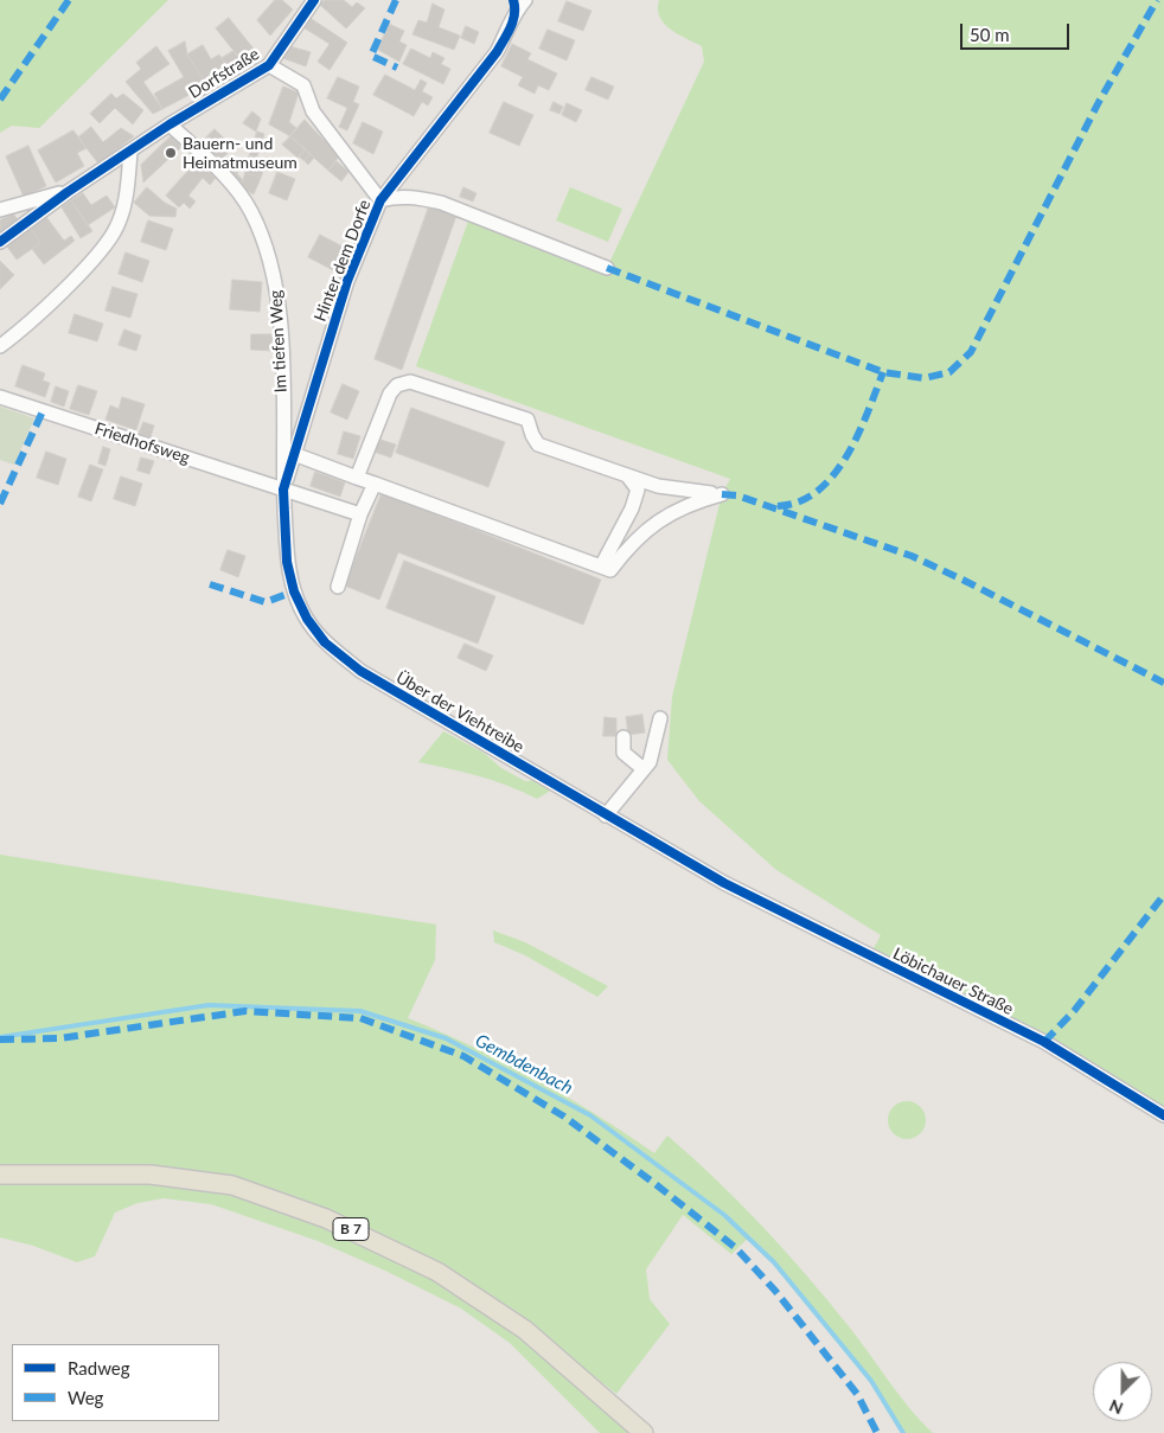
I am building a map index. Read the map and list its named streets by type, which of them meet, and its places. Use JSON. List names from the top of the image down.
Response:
{
  "streets": {
    "main road": ["B 7"],
    "street": [
      "Dorfstraße",
      "Hinter dem Dorfe",
      "Im tiefen Weg",
      "Friedhofsweg",
      "Über der Viehtreibe",
      "Löbichauer Straße"
    ]
  },
  "crossings": [
    ["Dorfstraße", "Im tiefen Weg"],
    ["Hinter dem Dorfe", "Im tiefen Weg"],
    ["Hinter dem Dorfe", "Friedhofsweg"],
    ["Hinter dem Dorfe", "Über der Viehtreibe"],
    ["Im tiefen Weg", "Friedhofsweg"],
    ["Im tiefen Weg", "Über der Viehtreibe"],
    ["Friedhofsweg", "Über der Viehtreibe"],
    ["Über der Viehtreibe", "Löbichauer Straße"]
  ],
  "water": ["Gembdenbach"],
  "places": ["Bauern- und Heimatmuseum"],
  "legend": ["Radweg", "Weg"],
  "scale_bar": "50 m",
  "north": "bottom left"
}
